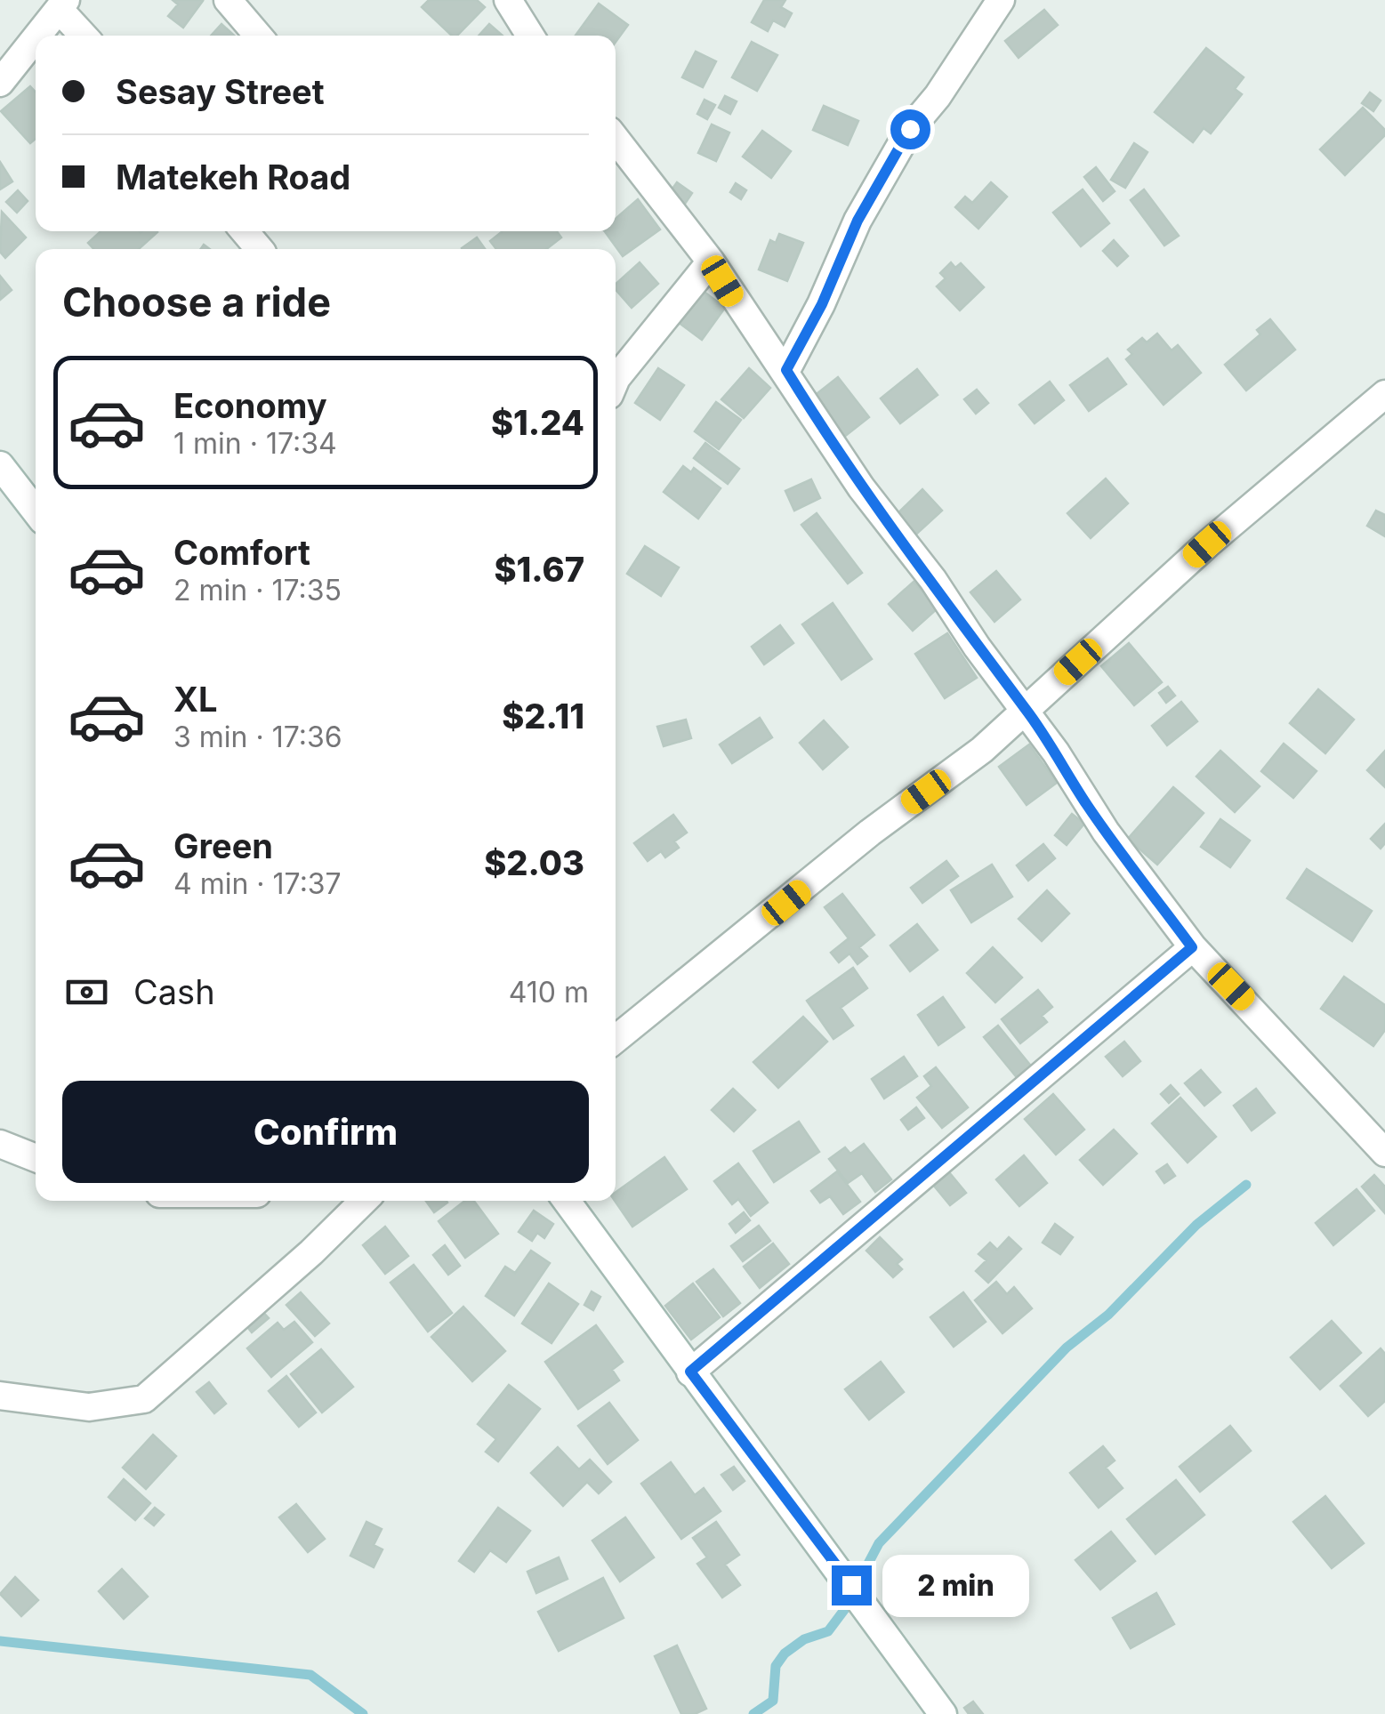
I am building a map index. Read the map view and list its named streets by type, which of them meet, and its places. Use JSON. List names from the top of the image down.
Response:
{
  "page": {
    "banner": ["Sesay Street", "Matekeh Road"],
    "heading": "Choose a ride",
    "list": [
      {
        "name": "Economy",
        "note": "1 min · 17:34",
        "value": "$1.24"
      },
      {
        "name": "Comfort",
        "note": "2 min · 17:35",
        "value": "$1.67"
      },
      {
        "name": "XL",
        "note": "3 min · 17:36",
        "value": "$2.11"
      },
      {
        "name": "Green",
        "note": "4 min · 17:37",
        "value": "$2.03"
      }
    ],
    "pay": ["Cash", "410 m"],
    "buttons": "Confirm",
    "bubble": "2 min"
  }
}
